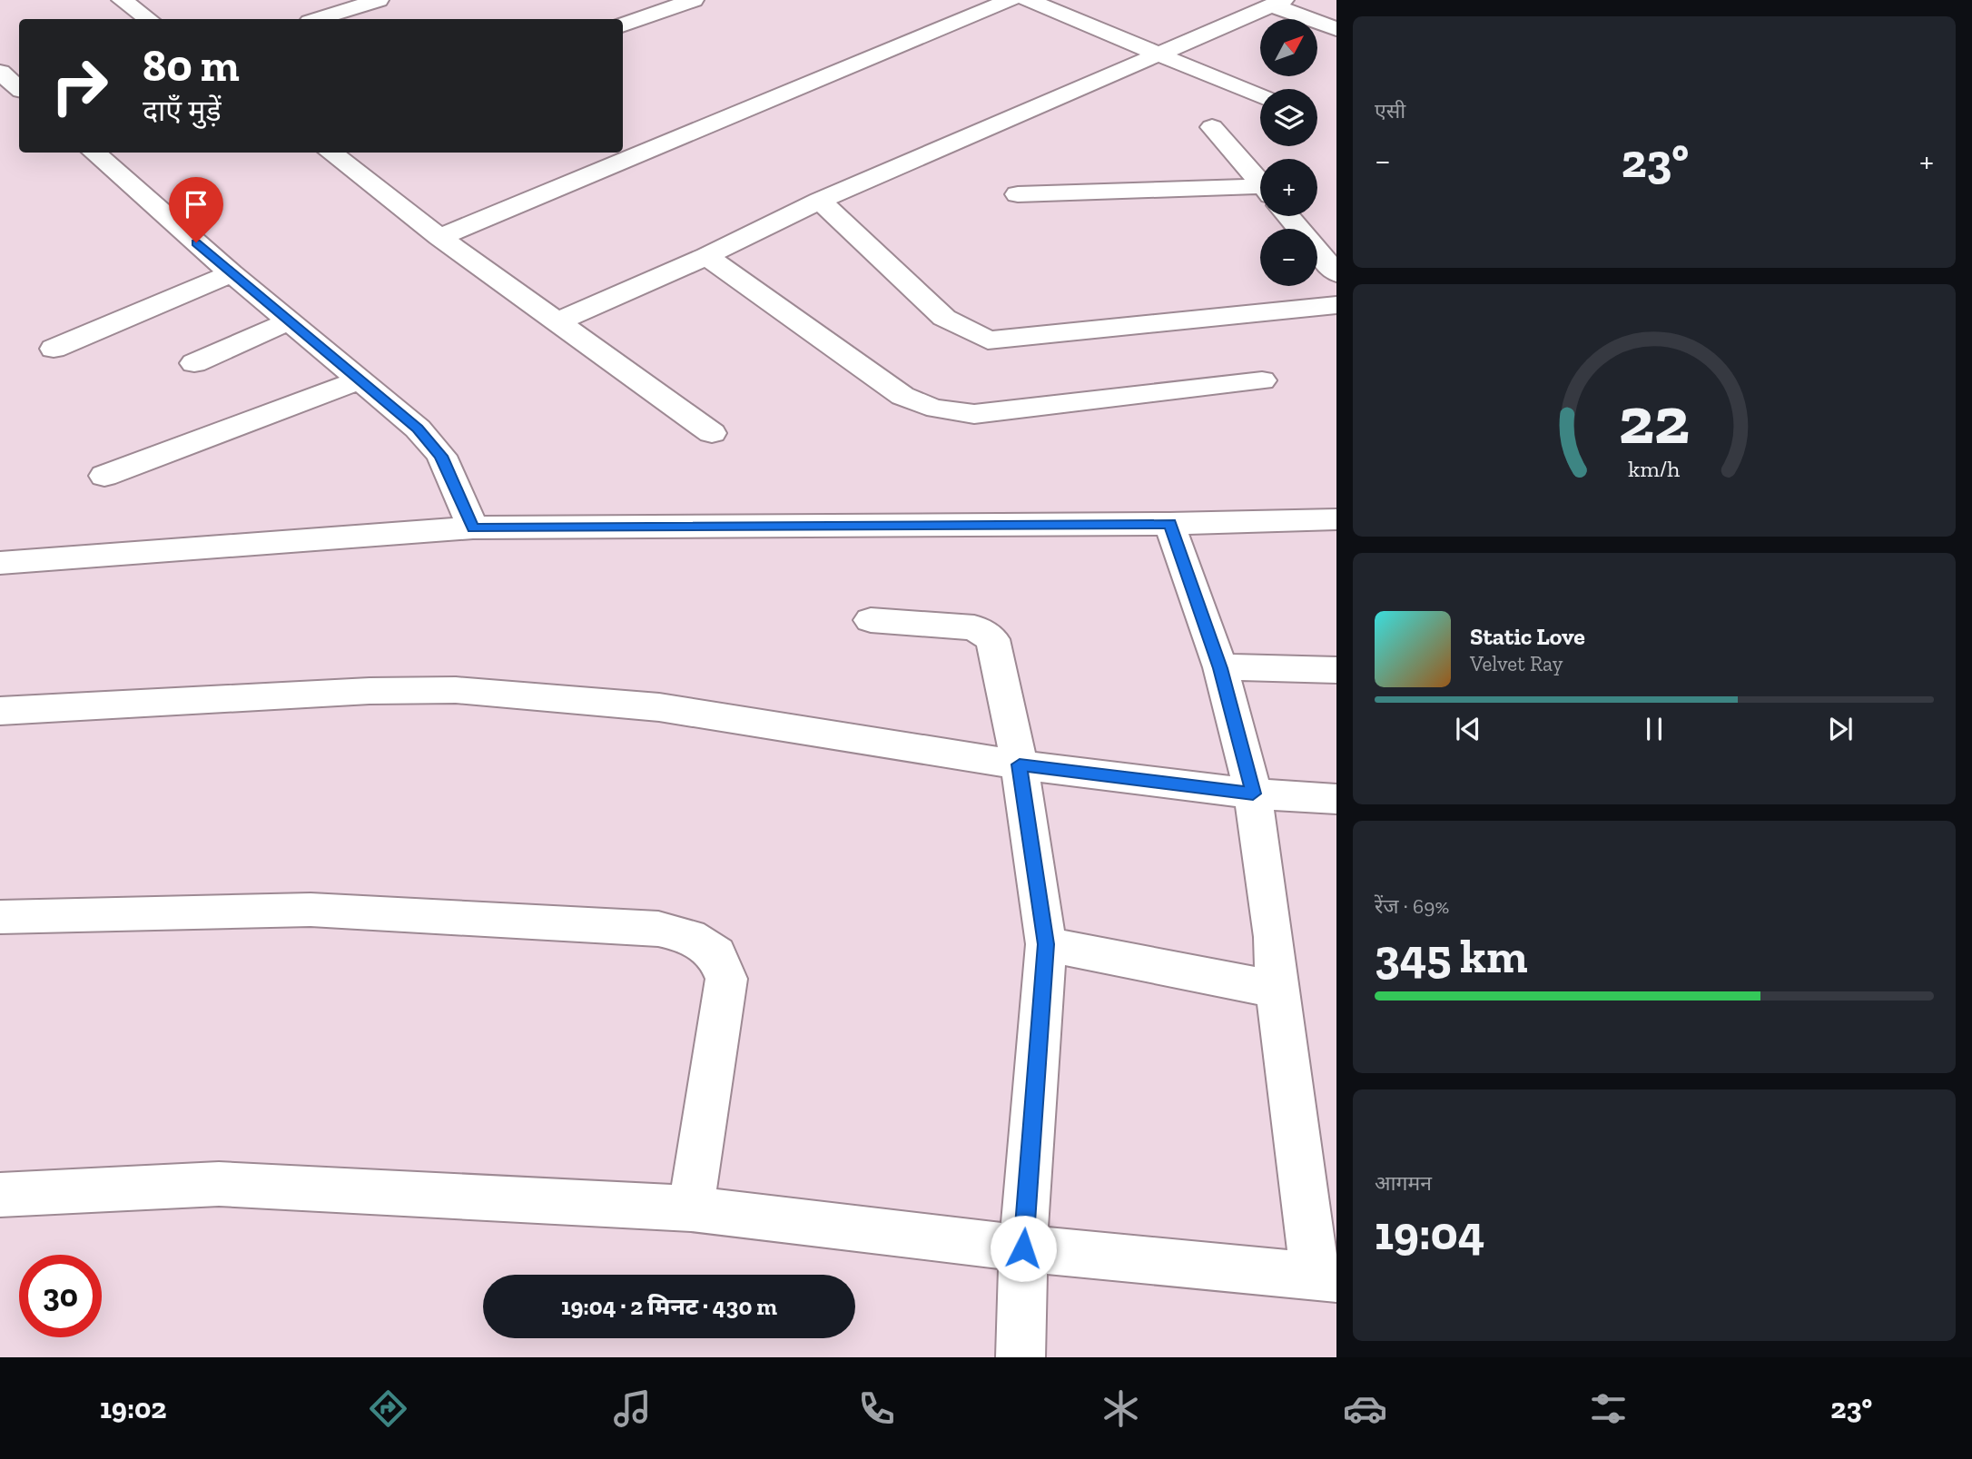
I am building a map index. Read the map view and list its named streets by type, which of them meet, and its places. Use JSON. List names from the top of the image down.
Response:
{
  "north": "top right",
  "page": {
    "tile": [
      "एसी",
      ["रेंज · 69%", "345 km"],
      ["आगमन", "19:04"]
    ],
    "map_buttons": ["+", "−"],
    "turn": ["80 m", "दाएँ मुड़ें"],
    "heat": ["−", "23°", "+"],
    "song": ["Static Love", "Velvet Ray"],
    "limit": "30",
    "trip": "19:04 · 2 मिनट · 430 m",
    "tabs": ["19:02", "23°"],
    "gauge": ["22", "km/h"]
  }
}
